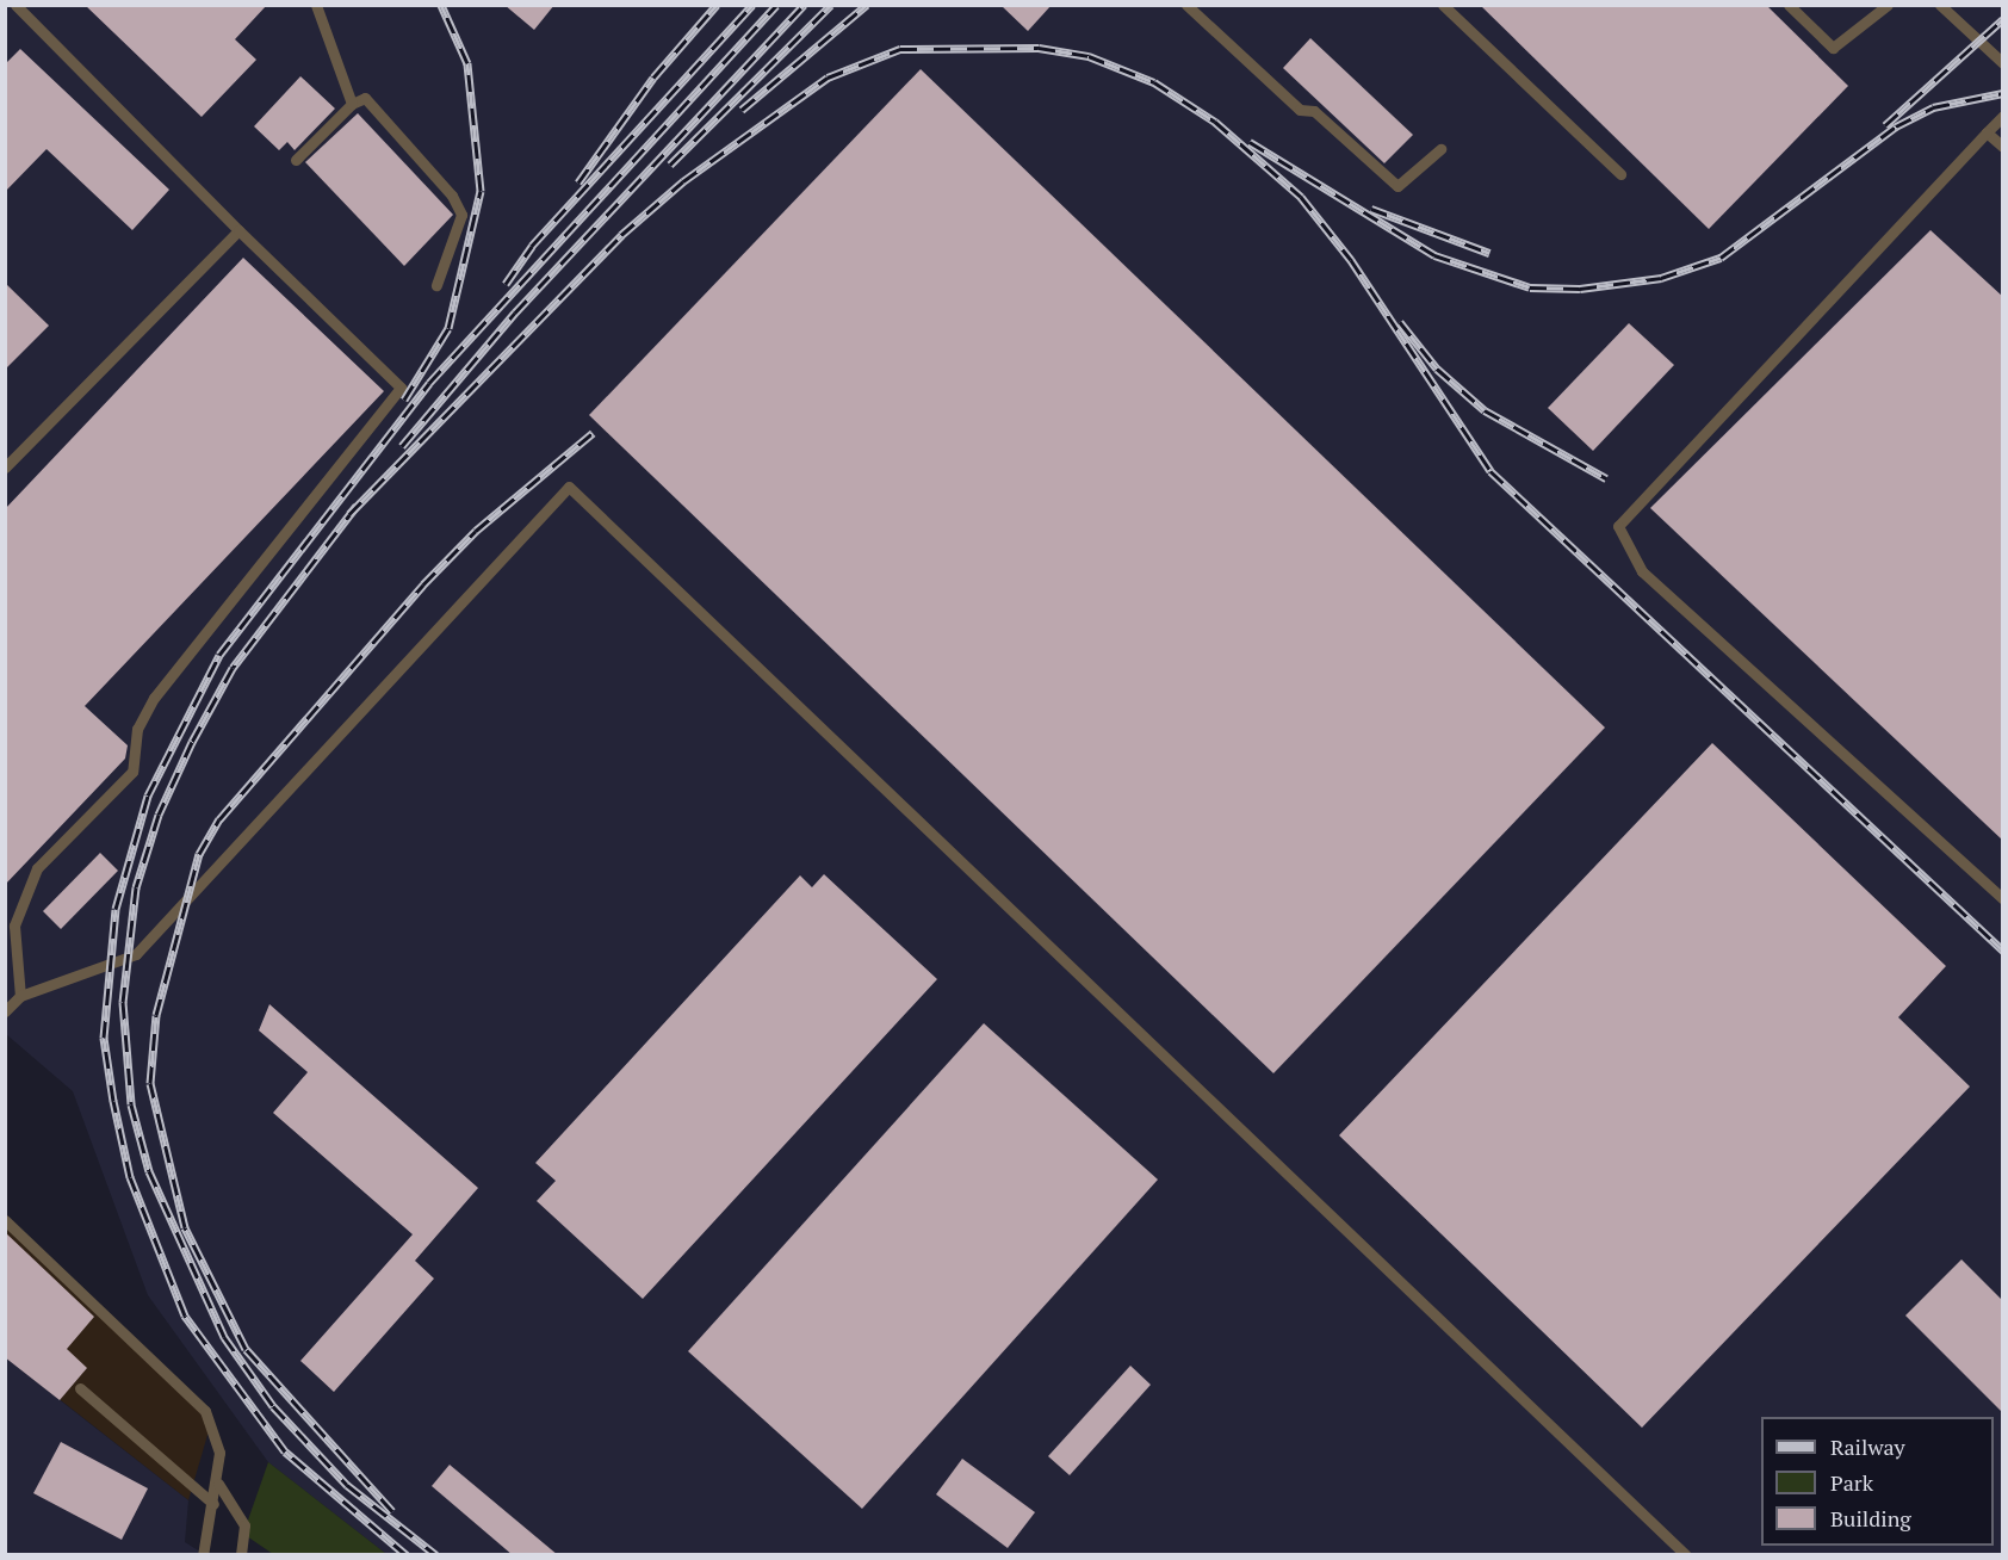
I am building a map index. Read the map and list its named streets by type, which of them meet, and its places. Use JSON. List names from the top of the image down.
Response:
{
  "legend": ["Railway", "Park", "Building"]
}
